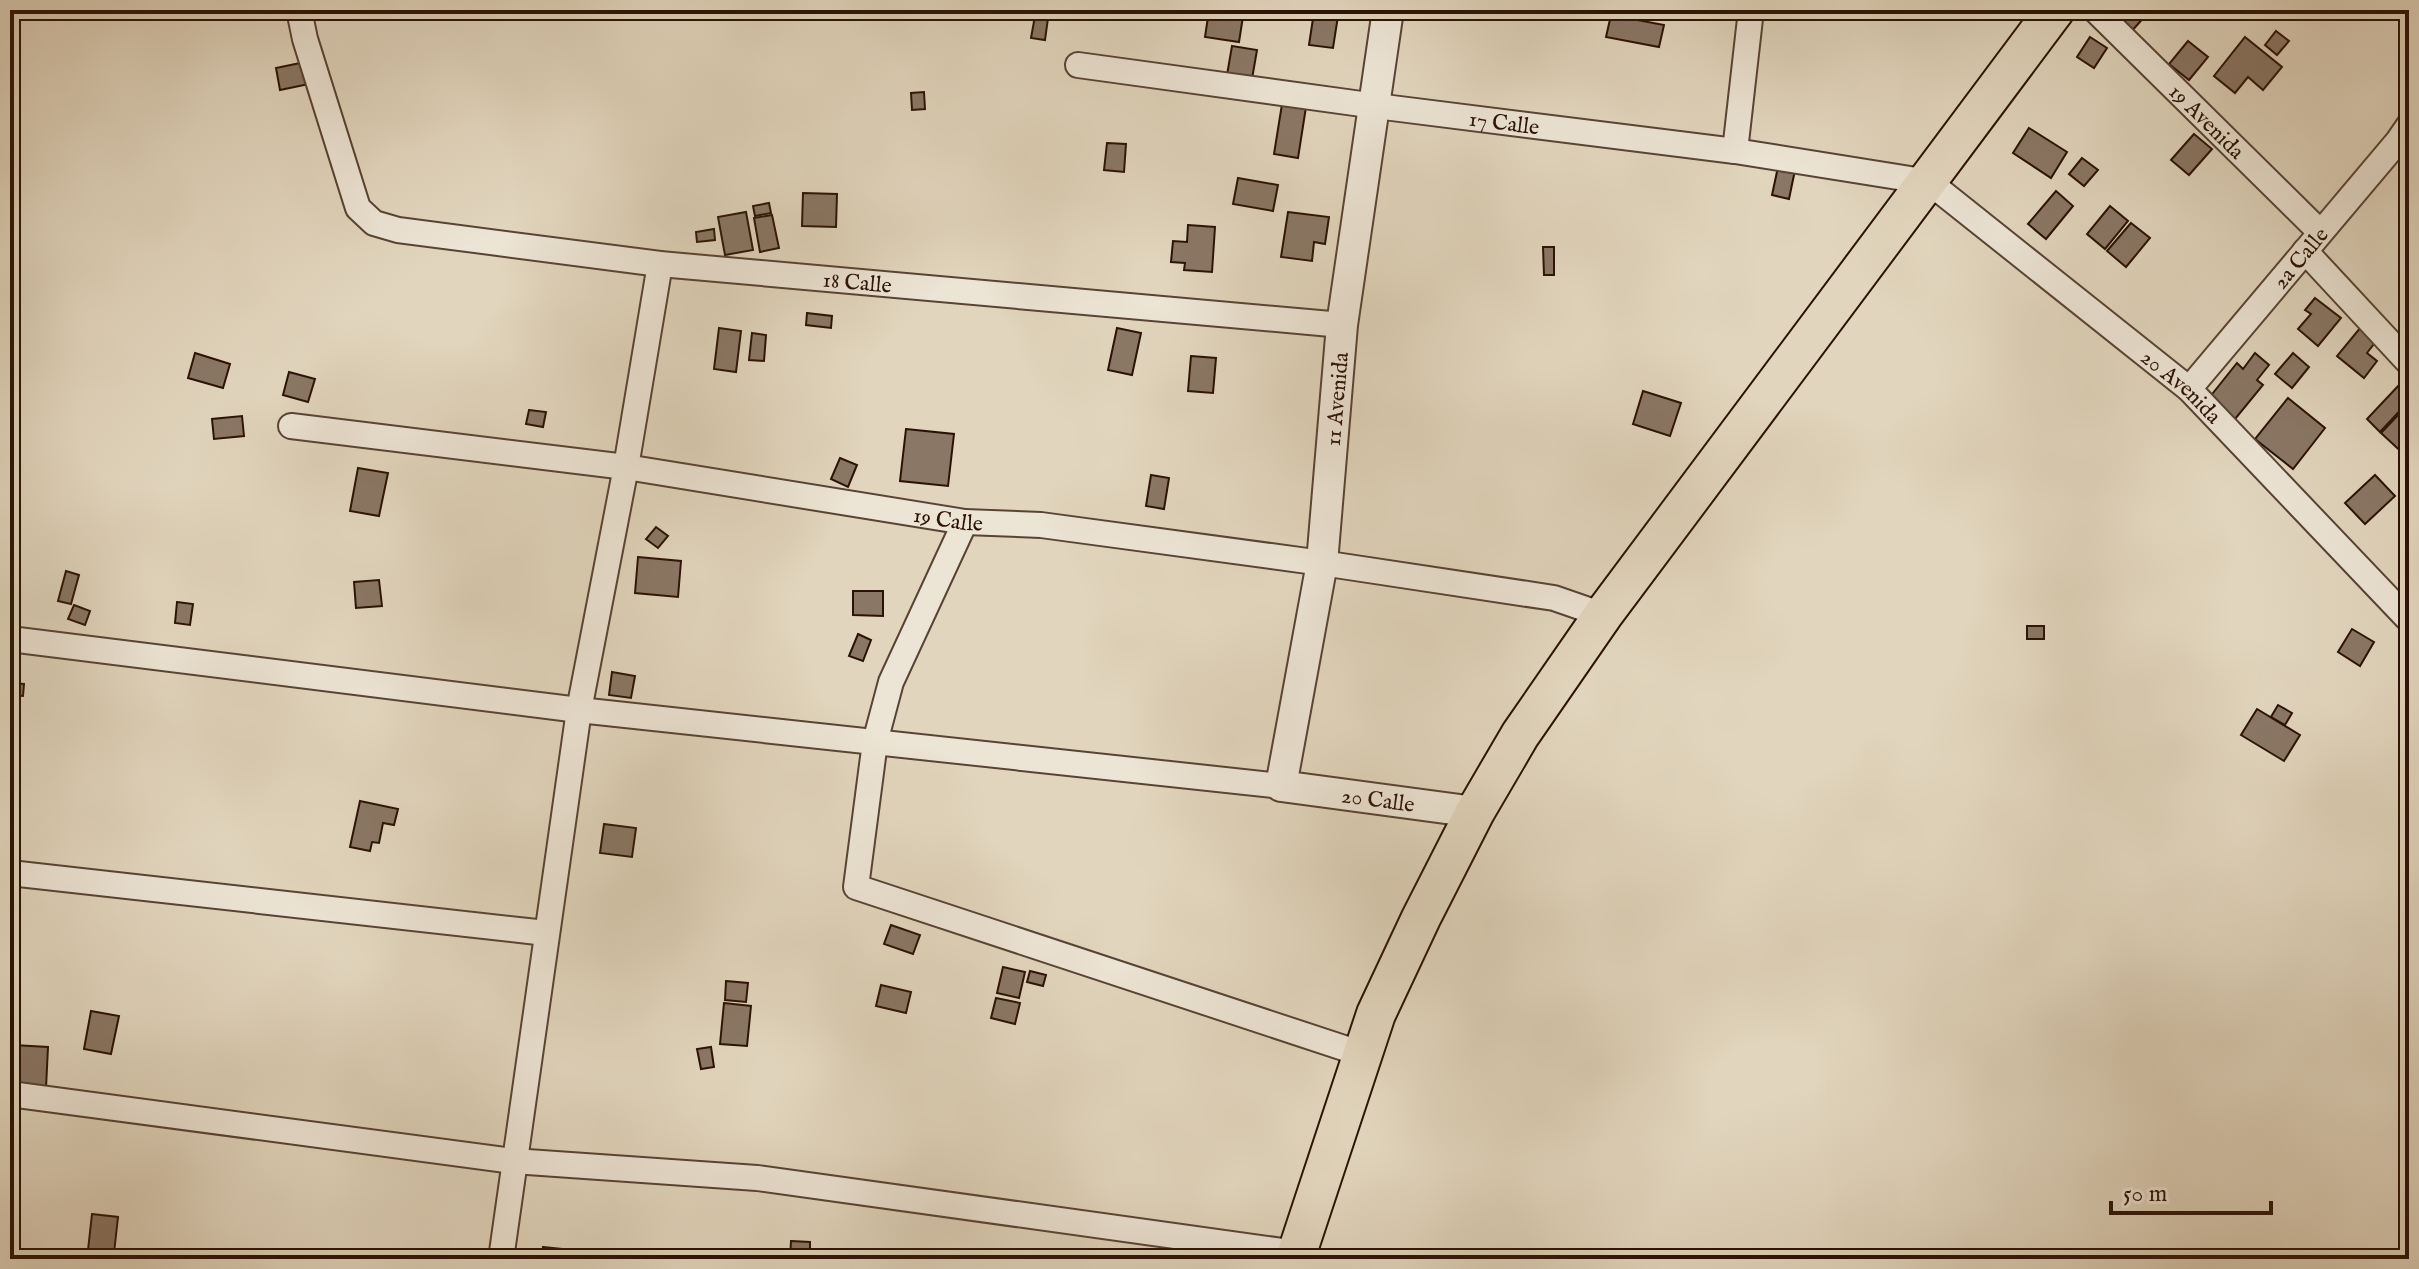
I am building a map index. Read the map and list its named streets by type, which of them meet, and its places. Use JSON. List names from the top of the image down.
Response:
{
  "streets": {
    "street": [
      "19 Avenida",
      "17 Calle",
      "2a Calle",
      "18 Calle",
      "20 Avenida",
      "11 Avenida",
      "19 Calle",
      "20 Calle"
    ]
  },
  "crossings": [
    ["19 Avenida", "2a Calle"],
    ["17 Calle", "20 Avenida"],
    ["17 Calle", "11 Avenida"],
    ["2a Calle", "20 Avenida"],
    ["18 Calle", "11 Avenida"],
    ["11 Avenida", "19 Calle"],
    ["11 Avenida", "20 Calle"]
  ],
  "scale_bar": "50 m"
}
